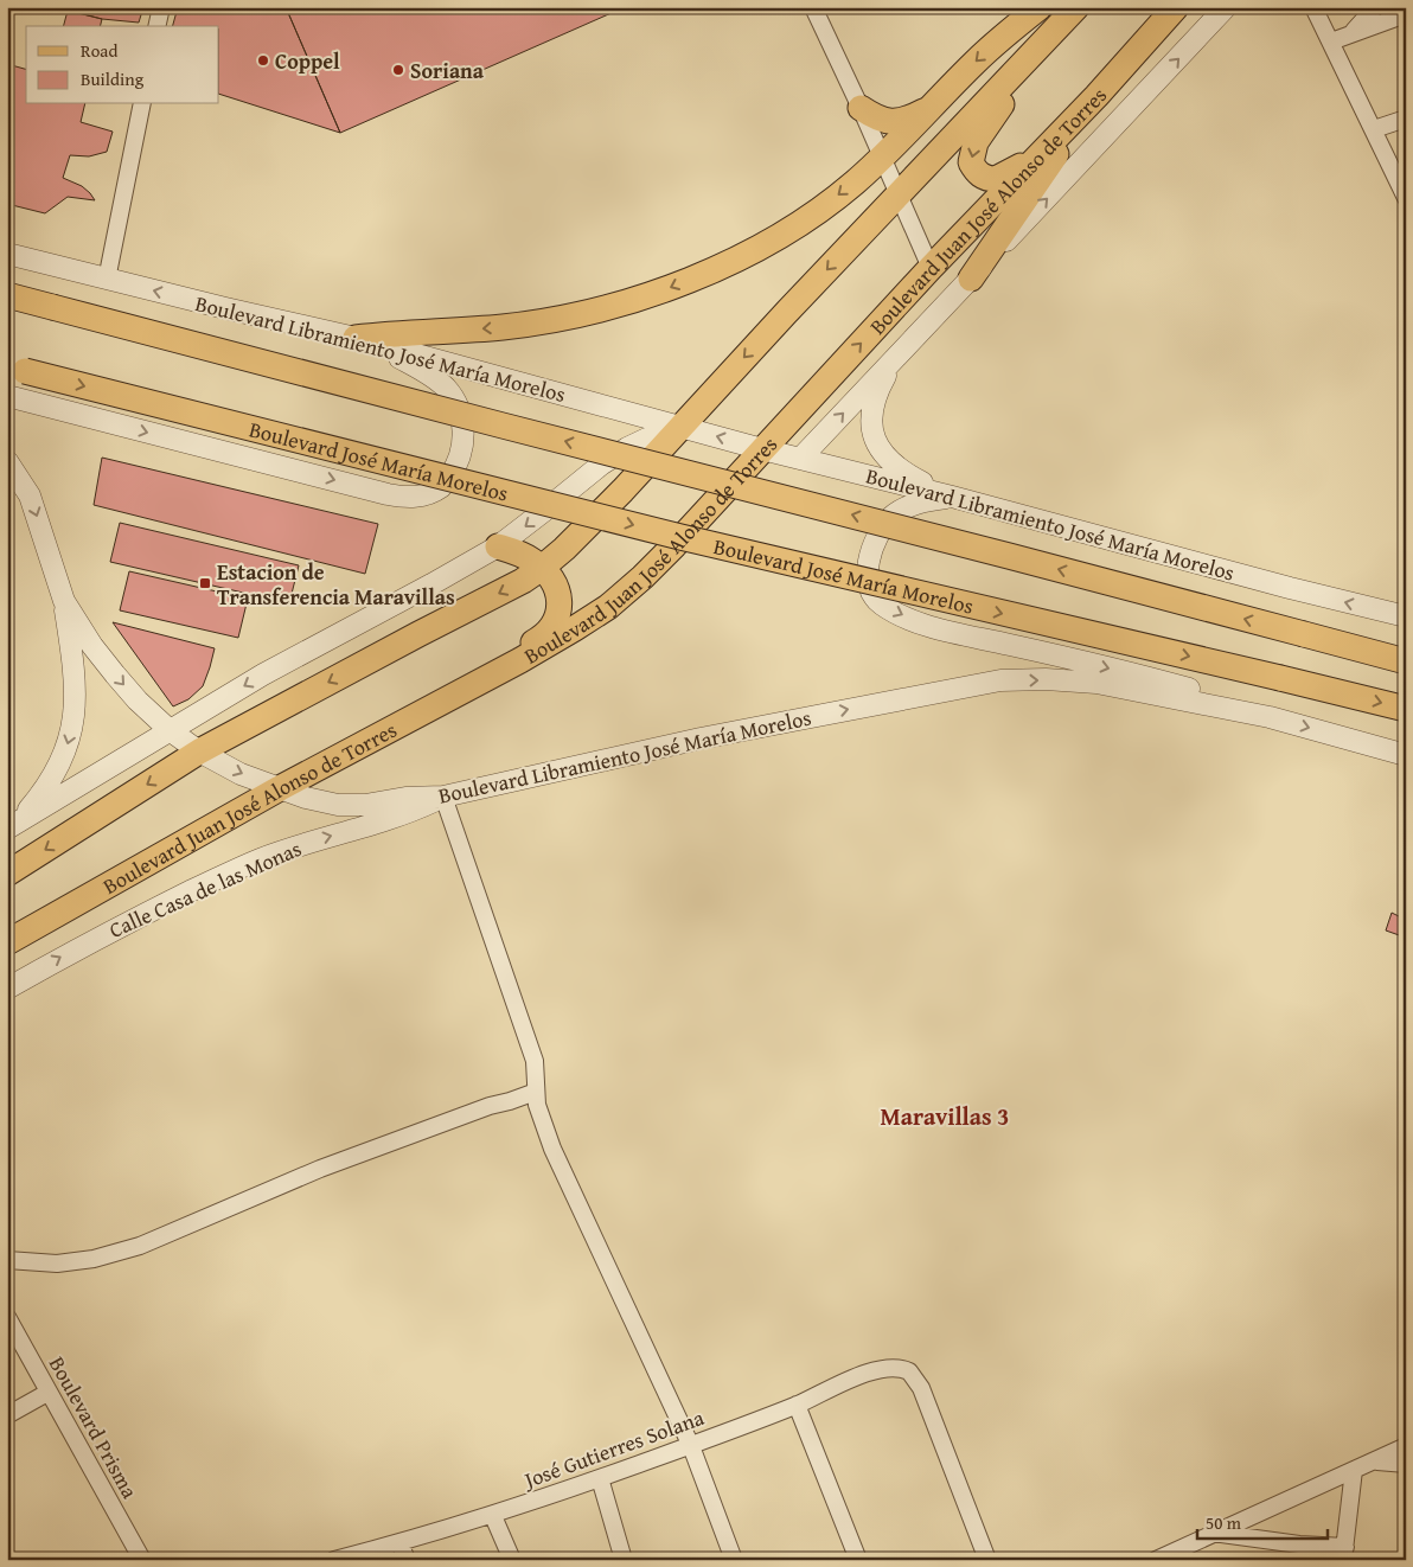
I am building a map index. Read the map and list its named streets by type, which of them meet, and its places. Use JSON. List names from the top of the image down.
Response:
{
  "streets": {
    "main road": ["Boulevard Juan José Alonso de Torres", "Boulevard José María Morelos"],
    "street": [
      "Boulevard Libramiento José María Morelos",
      "Calle Casa de las Monas",
      "Boulevard Prisma",
      "José Gutierres Solana"
    ]
  },
  "crossings": [
    ["Boulevard Juan José Alonso de Torres", "Boulevard Libramiento José María Morelos"],
    ["Boulevard Libramiento José María Morelos", "Calle Casa de las Monas"]
  ],
  "districts": ["Maravillas 3"],
  "places": {
    "other": ["Coppel", "Soriana"],
    "transit": ["Estacion de Transferencia Maravillas"]
  },
  "legend": ["Road", "Building"],
  "scale_bar": "50 m"
}
